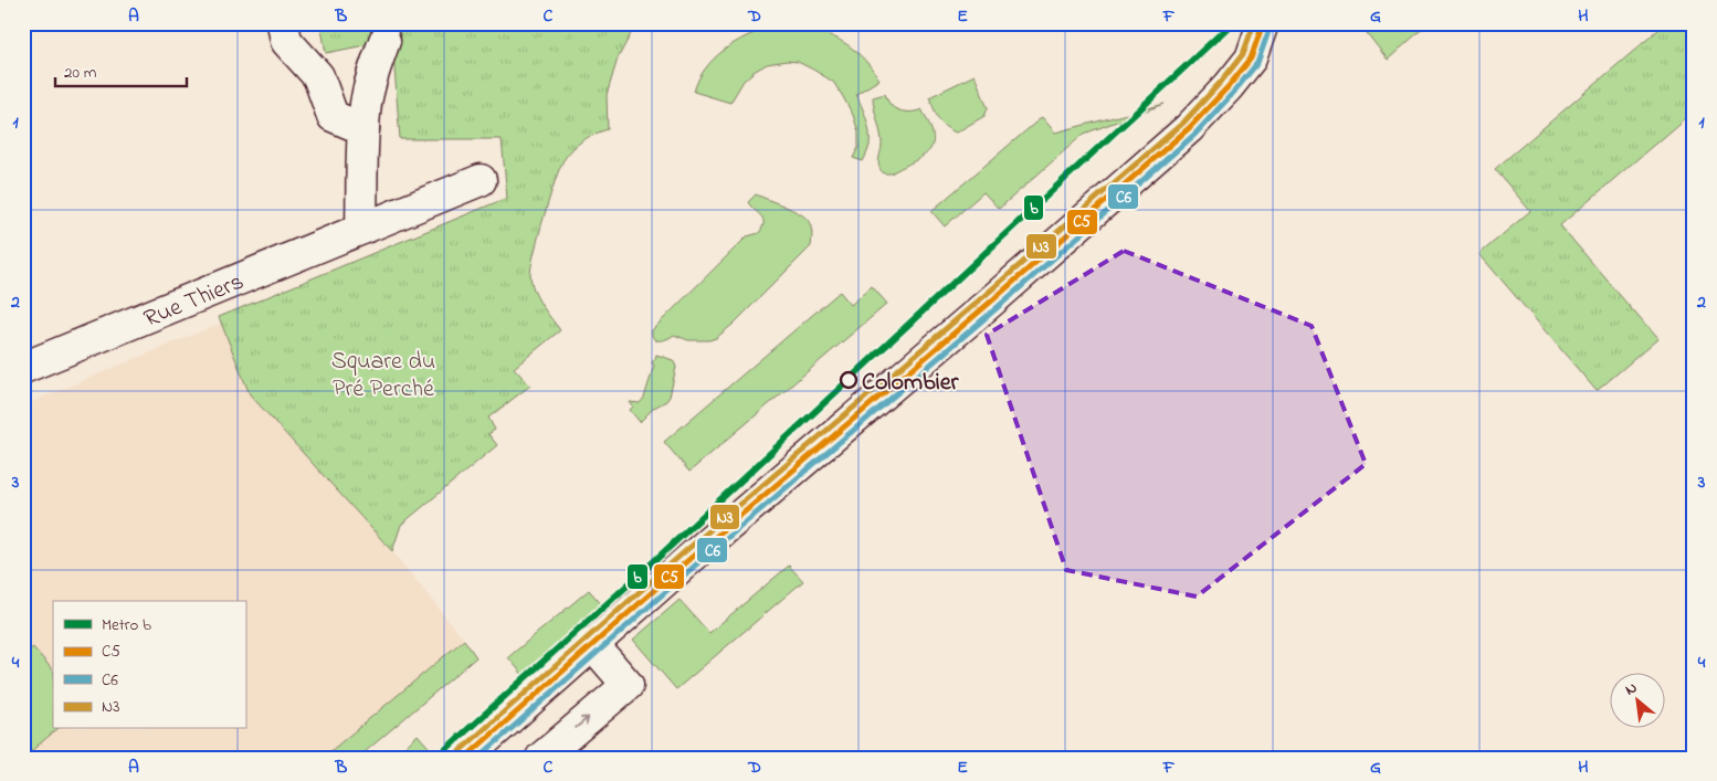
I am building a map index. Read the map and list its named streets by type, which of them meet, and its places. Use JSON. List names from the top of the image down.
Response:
{
  "streets": {
    "street": ["Rue Thiers"]
  },
  "parks": ["Square du Pré Perché"],
  "places": ["Colombier"],
  "lines": [
    "metro line b",
    "transit line C5",
    "transit line N3",
    "transit line C6"
  ],
  "legend": [
    "Metro b",
    "C5",
    "C6",
    "N3"
  ],
  "scale_bar": "20 m",
  "north": "top left",
  "grid": {
    "columns": [
      "A",
      "B",
      "C",
      "D",
      "E",
      "F",
      "G",
      "H"
    ],
    "rows": [
      "1",
      "2",
      "3",
      "4"
    ]
  }
}
